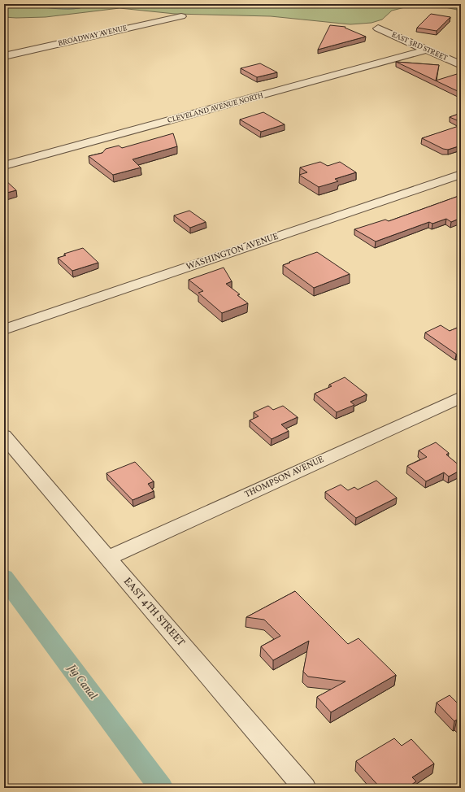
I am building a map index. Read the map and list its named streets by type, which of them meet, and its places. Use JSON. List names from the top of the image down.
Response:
{
  "streets": {
    "street": [
      "BROADWAY AVENUE",
      "EAST 3RD STREET",
      "CLEVELAND AVENUE NORTH",
      "WASHINGTON AVENUE",
      "THOMPSON AVENUE",
      "EAST 4TH STREET"
    ]
  },
  "crossings": [
    ["EAST 3RD STREET", "CLEVELAND AVENUE NORTH"],
    ["THOMPSON AVENUE", "EAST 4TH STREET"]
  ],
  "water": ["Jig Canal"]
}
